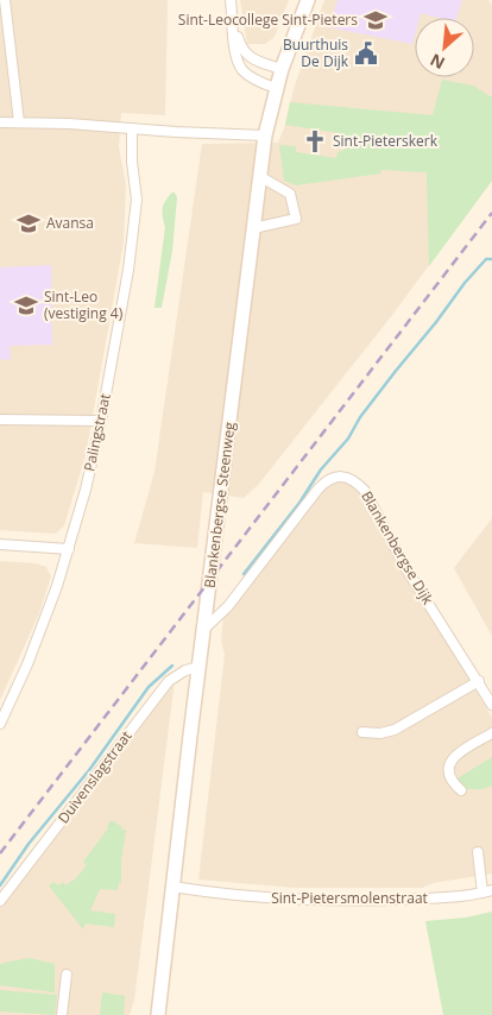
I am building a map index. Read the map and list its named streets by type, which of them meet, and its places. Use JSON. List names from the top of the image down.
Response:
{
  "streets": {
    "main road": ["Blankenbergse Steenweg"],
    "street": [
      "Palingstraat",
      "Blankenbergse Dijk",
      "Duivenslagstraat",
      "Sint-Pietersmolenstraat"
    ]
  },
  "crossings": [
    ["Blankenbergse Steenweg", "Blankenbergse Dijk"],
    ["Blankenbergse Steenweg", "Duivenslagstraat"],
    ["Blankenbergse Steenweg", "Sint-Pietersmolenstraat"]
  ],
  "places": {
    "school or university": ["Sint-Leocollege Sint-Pieters", "Avansa", "Sint-Leo (vestiging 4)"],
    "public building": ["Buurthuis De Dijk"],
    "church": ["Sint-Pieterskerk"]
  },
  "north": "bottom left"
}
